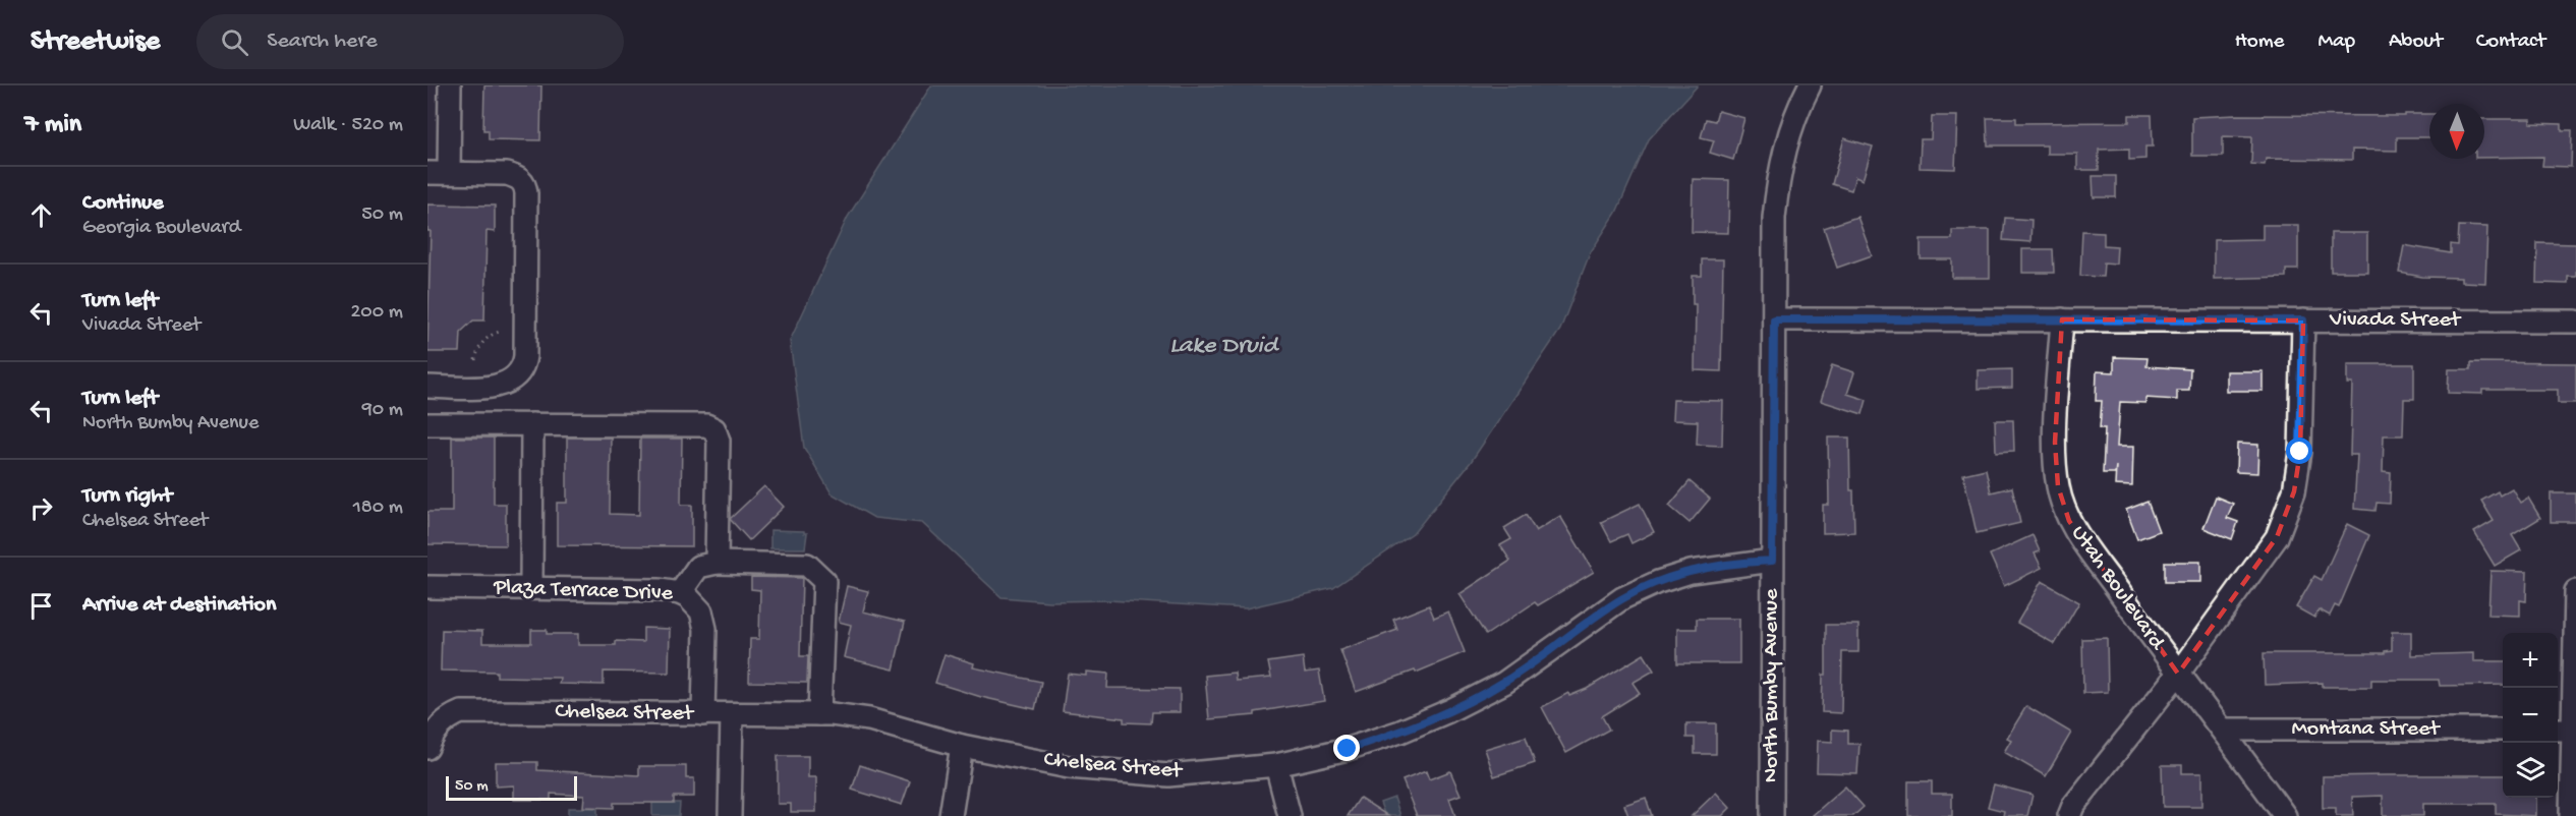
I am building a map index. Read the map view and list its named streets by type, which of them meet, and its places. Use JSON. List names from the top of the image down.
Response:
{
  "streets": {
    "street": [
      "Vivada Street",
      "Utah Boulevard",
      "Plaza Terrace Drive",
      "North Bumby Avenue",
      "Chelsea Street",
      "Montana Street"
    ]
  },
  "crossings": [
    ["Vivada Street", "Utah Boulevard"],
    ["Vivada Street", "North Bumby Avenue"],
    ["Plaza Terrace Drive", "Chelsea Street"],
    ["North Bumby Avenue", "Chelsea Street"]
  ],
  "water": ["Lake Druid"],
  "scale_bar": "50 m",
  "north": "bottom",
  "page": {
    "header": "Streetwise",
    "search": "Search here",
    "nav": [
      "Home",
      "Map",
      "About",
      "Contact"
    ],
    "heading": ["7 min", "Walk · 520 m"],
    "list": [
      ["Continue", "Georgia Boulevard", "50 m"],
      ["Turn left", "Vivada Street", "200 m"],
      ["Turn left", "North Bumby Avenue", "90 m"],
      ["Turn right", "Chelsea Street", "180 m"],
      "Arrive at destination"
    ],
    "map_buttons": ["+", "−"],
    "scale": "50 m"
  }
}
